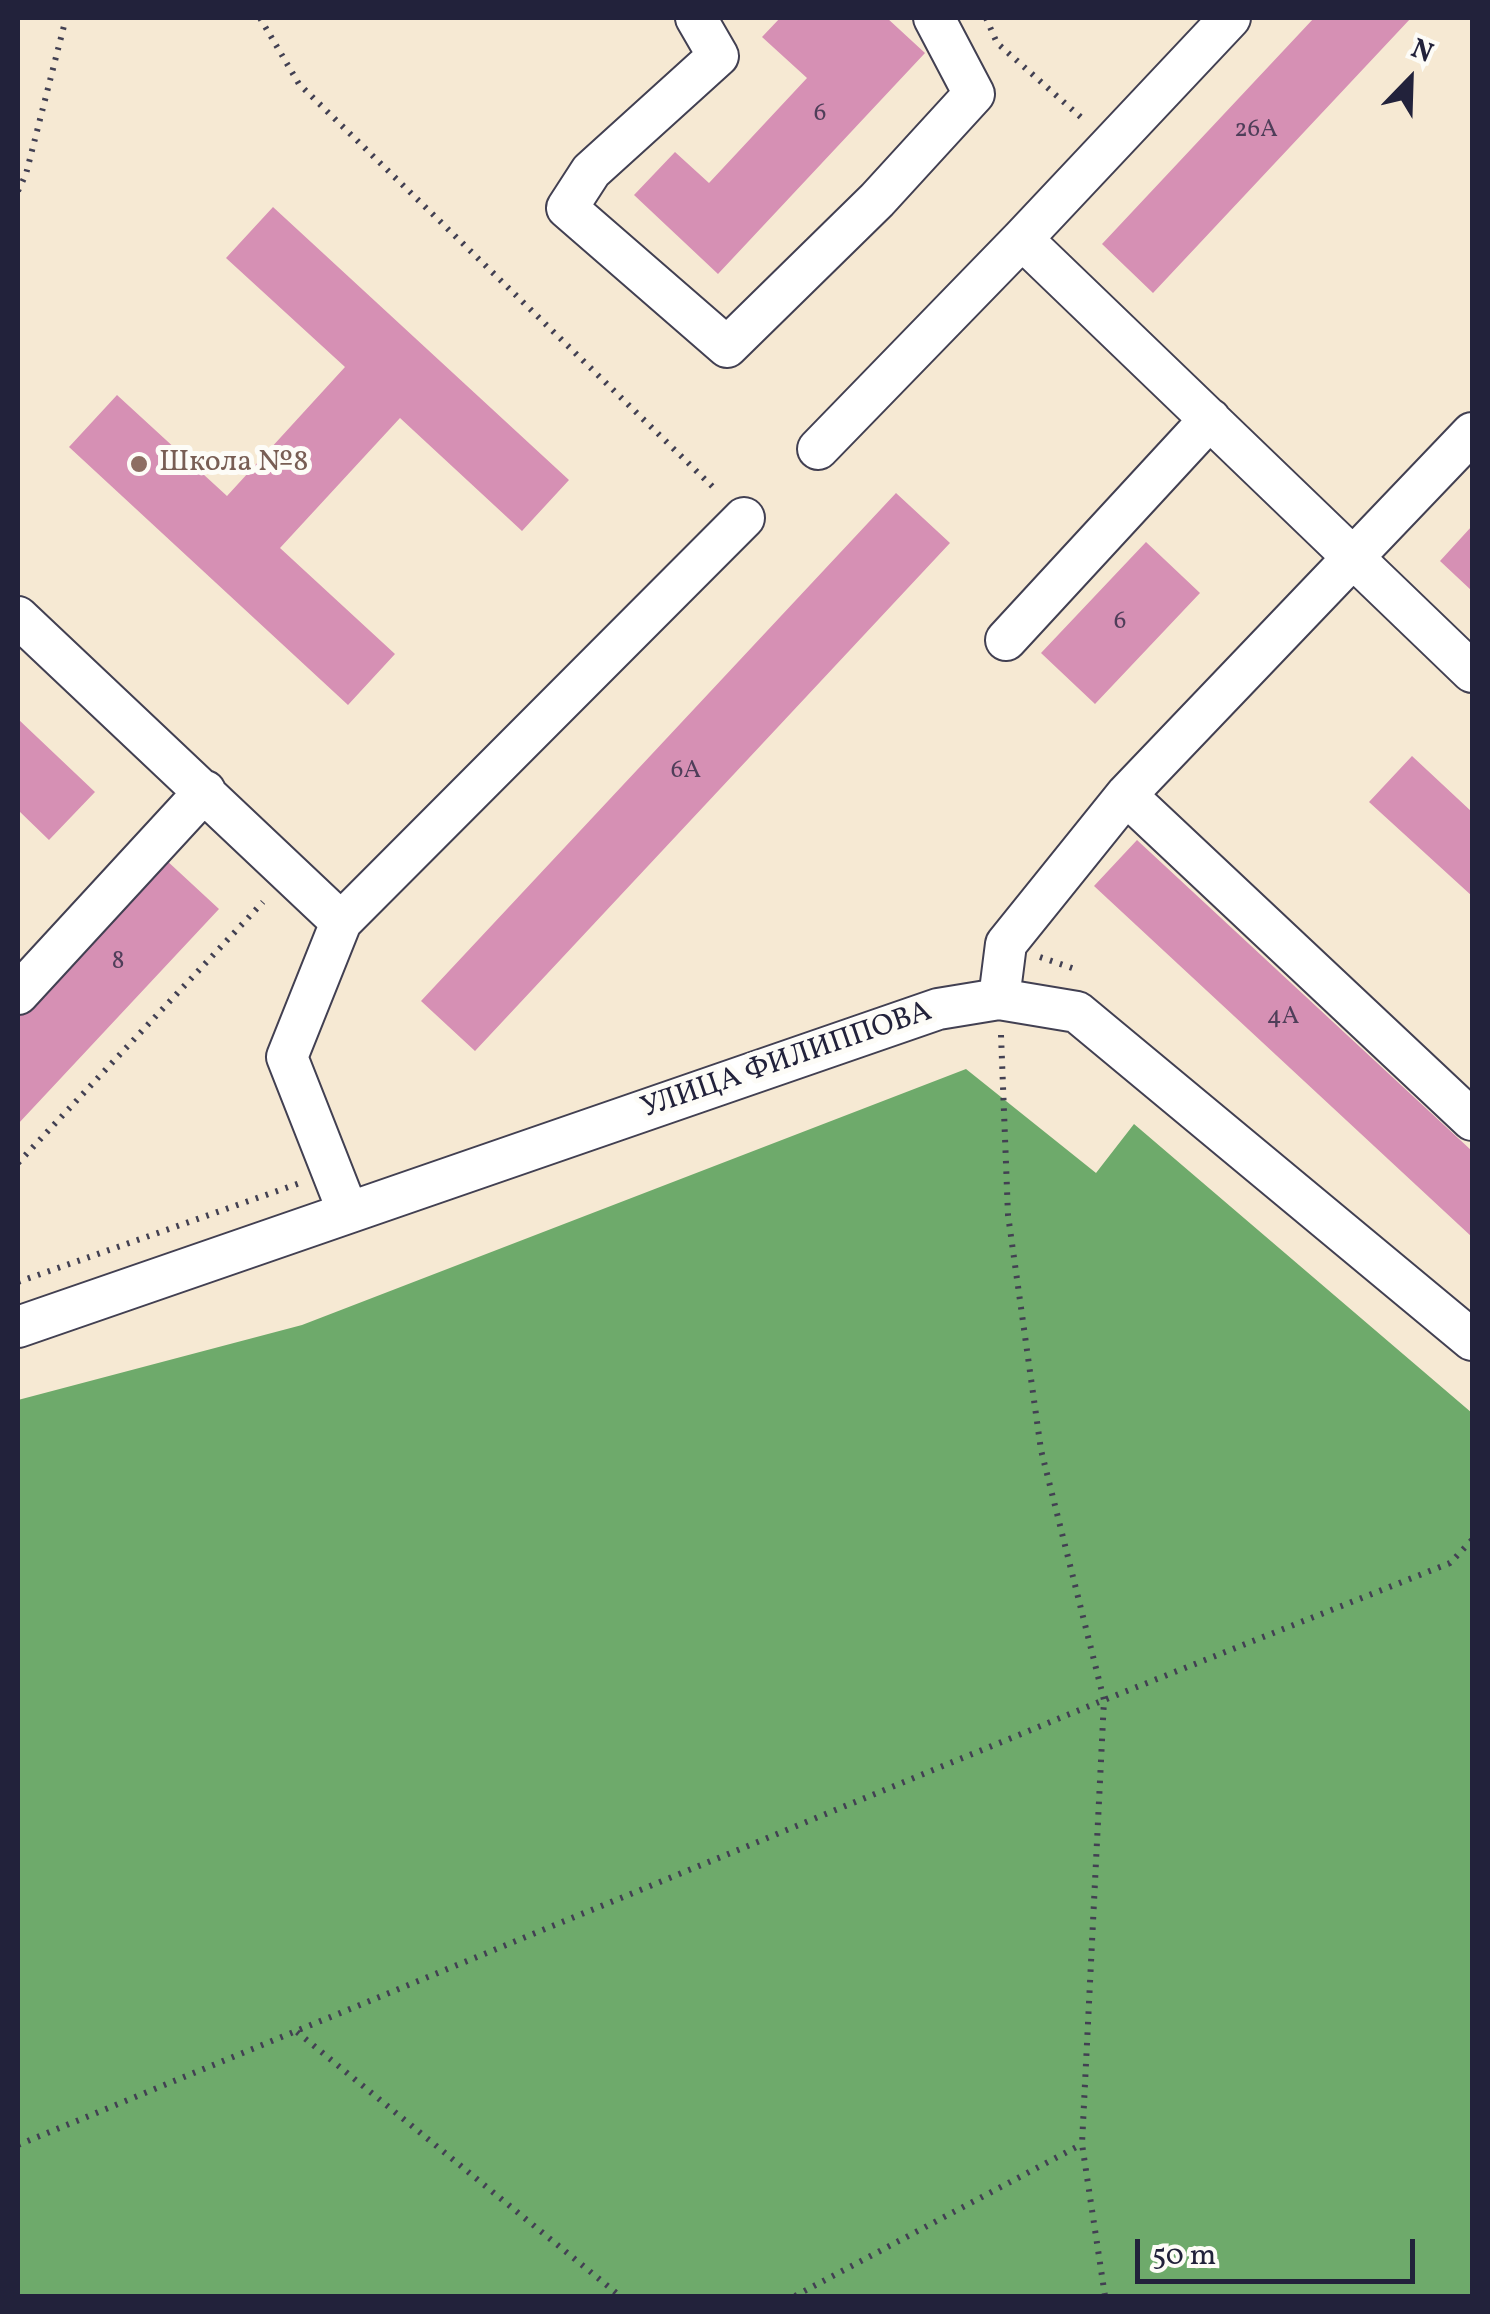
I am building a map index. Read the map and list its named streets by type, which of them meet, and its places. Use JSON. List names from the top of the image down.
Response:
{
  "streets": {
    "street": ["УЛИЦА ФИЛИППОВА"]
  },
  "places": ["Школа №8"],
  "house_numbers": [
    "6",
    "26А",
    "6",
    "6А",
    "8",
    "4А"
  ],
  "scale_bar": "50 m",
  "north": "top right"
}
